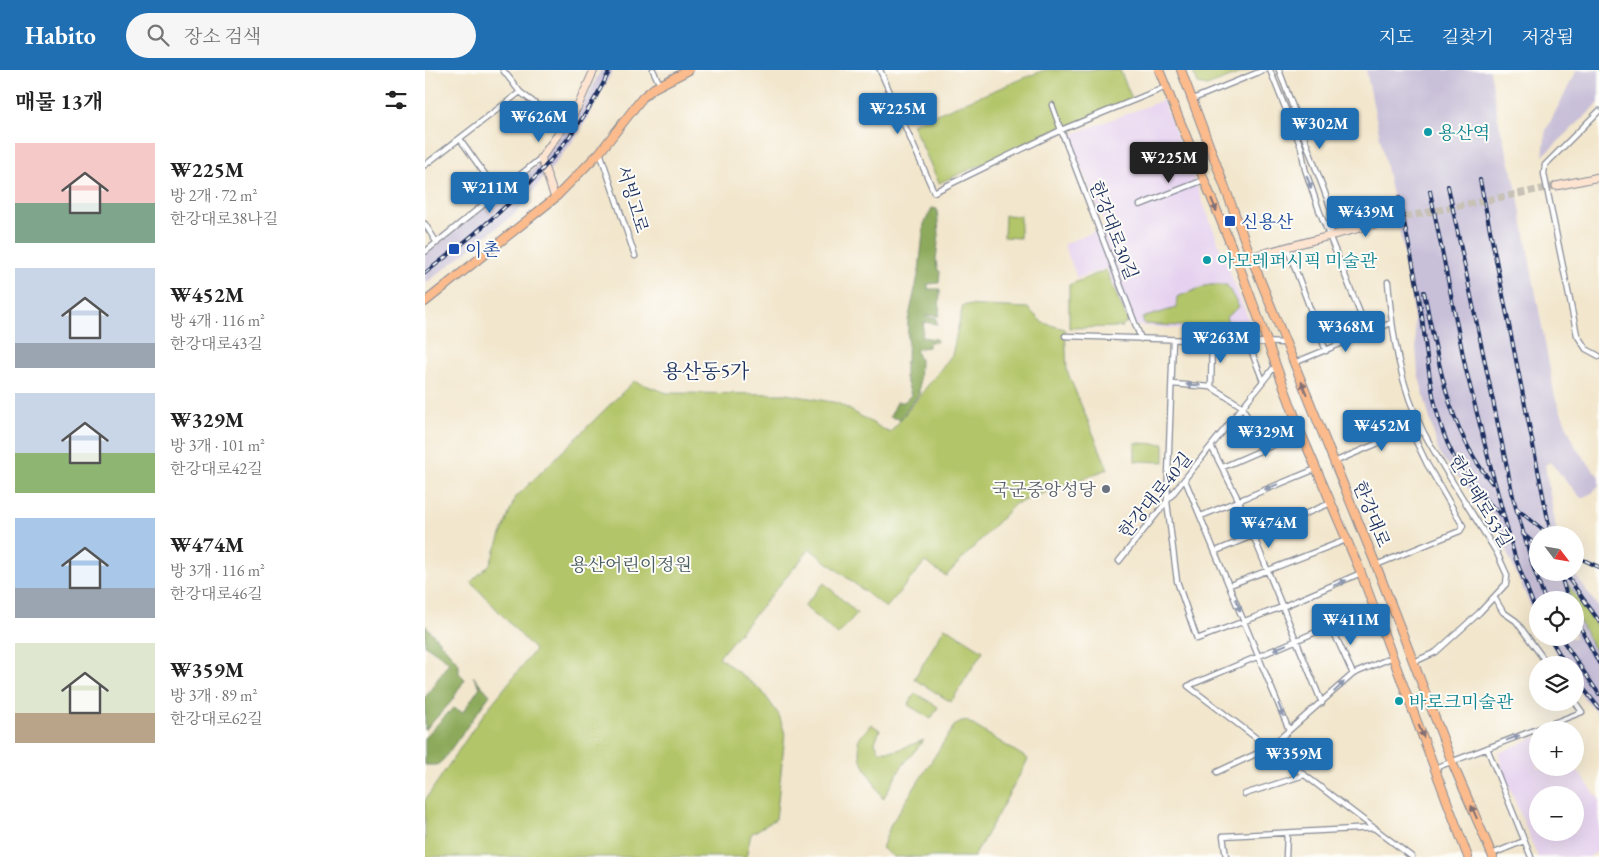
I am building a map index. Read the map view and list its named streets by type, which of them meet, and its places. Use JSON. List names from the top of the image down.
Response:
{
  "streets": {
    "main road": ["서빙고로", "한강대로"],
    "street": ["한강대로30길", "한강대로40길", "한강대로53길"]
  },
  "crossings": [
    ["한강대로40길", "한강대로"],
    ["한강대로53길", "한강대로"]
  ],
  "districts": ["용산동5가"],
  "parks": ["용산어린이정원"],
  "places": {
    "other": [
      "용산역",
      "아모레퍼시픽 미술관",
      "국군중앙성당",
      "바로크미술관"
    ],
    "transit": ["신용산", "이촌"]
  },
  "north": "bottom right",
  "page": {
    "header": "Habito",
    "search": "장소 검색",
    "nav": ["지도", "길찾기", "저장됨"],
    "heading": "매물 13개",
    "price": [
      "₩225M",
      "₩626M",
      "₩302M",
      "₩225M",
      "₩211M",
      "₩439M",
      "₩368M",
      "₩263M",
      "₩452M",
      "₩329M",
      "₩474M",
      "₩411M",
      "₩359M"
    ],
    "list": [
      {
        "name": "₩225M",
        "note": "방 2개 · 72 m² · 한강대로38나길"
      },
      {
        "name": "₩452M",
        "note": "방 4개 · 116 m² · 한강대로43길"
      },
      {
        "name": "₩329M",
        "note": "방 3개 · 101 m² · 한강대로42길"
      },
      {
        "name": "₩474M",
        "note": "방 3개 · 116 m² · 한강대로46길"
      },
      {
        "name": "₩359M",
        "note": "방 3개 · 89 m² · 한강대로62길"
      }
    ],
    "map_buttons": ["+", "−"]
  }
}
